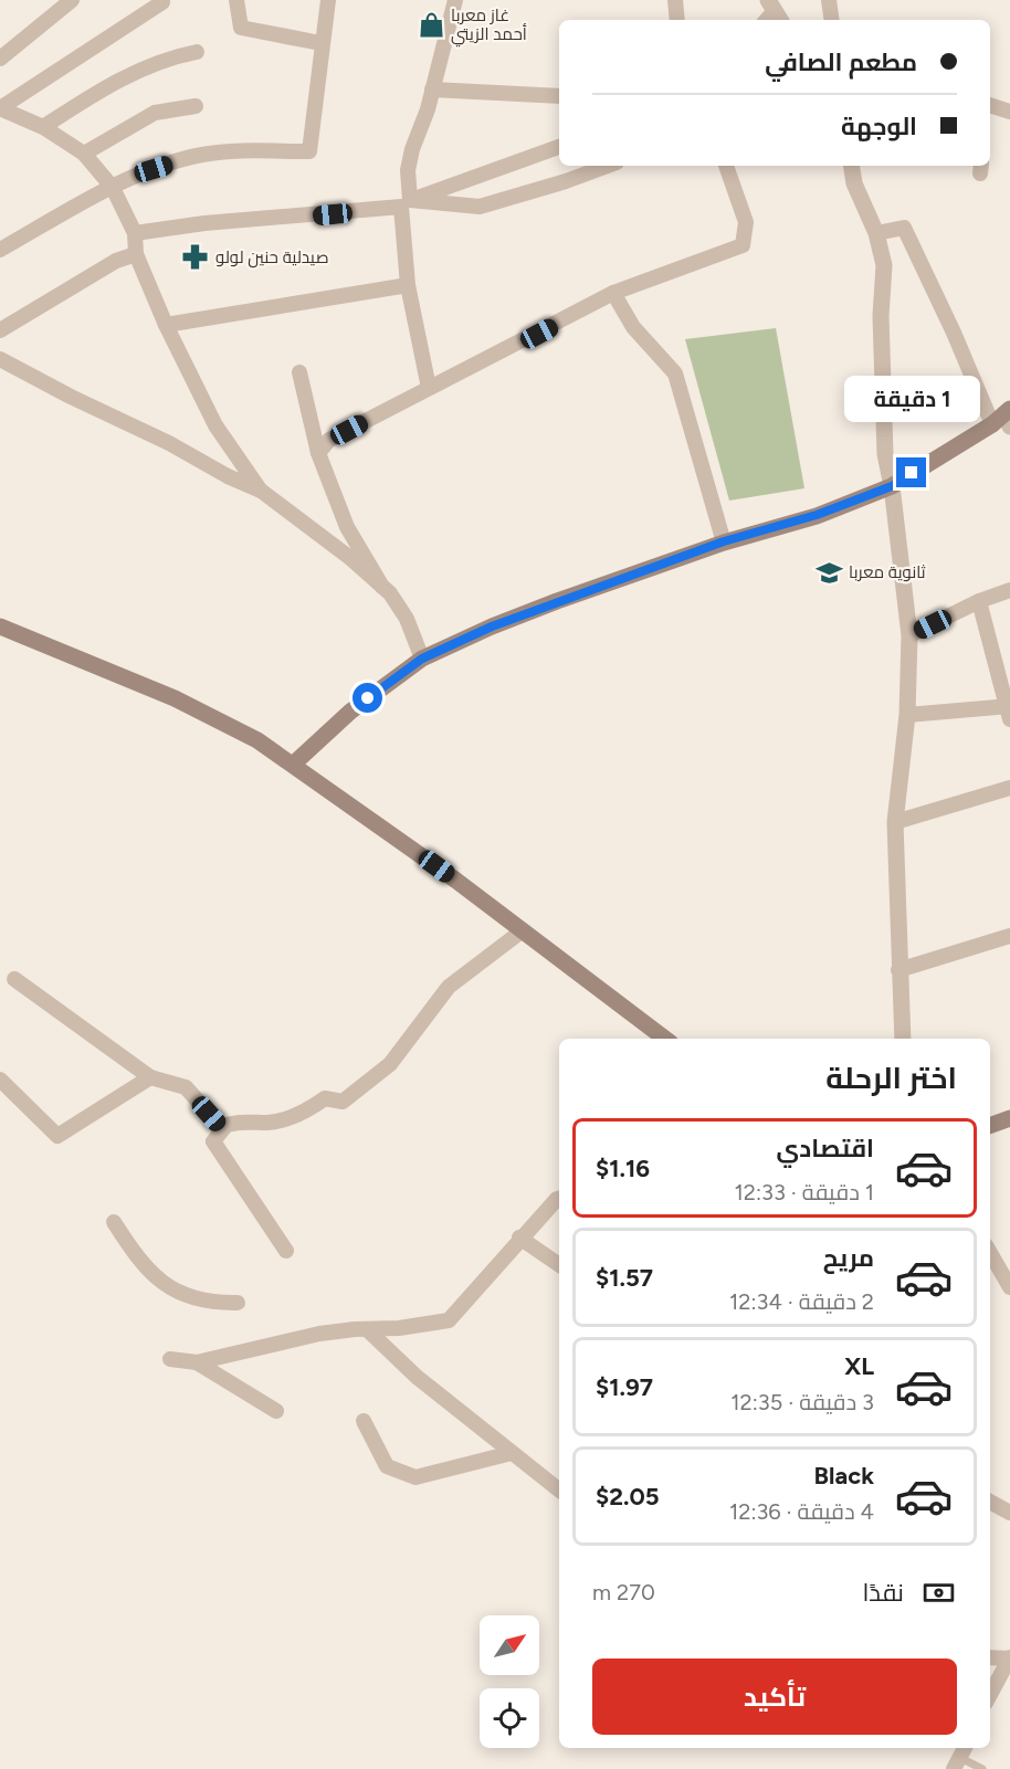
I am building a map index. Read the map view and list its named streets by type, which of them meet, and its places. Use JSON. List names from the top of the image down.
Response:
{
  "places": {
    "shop": ["غاز معربا أحمد الزيتي"],
    "pharmacy": ["صيدلية حنين لولو"],
    "school or university": ["ثانوية معربا"]
  },
  "north": "top right",
  "page": {
    "banner": ["مطعم الصافي", "الوجهة"],
    "bubble": "1 دقيقة",
    "heading": "اختر الرحلة",
    "list": [
      {
        "name": "اقتصادي",
        "note": "1 دقيقة · 12:33",
        "value": "$1.16"
      },
      {
        "name": "مريح",
        "note": "2 دقيقة · 12:34",
        "value": "$1.57"
      },
      {
        "name": "XL",
        "note": "3 دقيقة · 12:35",
        "value": "$1.97"
      },
      {
        "name": "Black",
        "note": "4 دقيقة · 12:36",
        "value": "$2.05"
      }
    ],
    "pay": ["نقدًا", "270 m"],
    "buttons": "تأكيد"
  }
}
